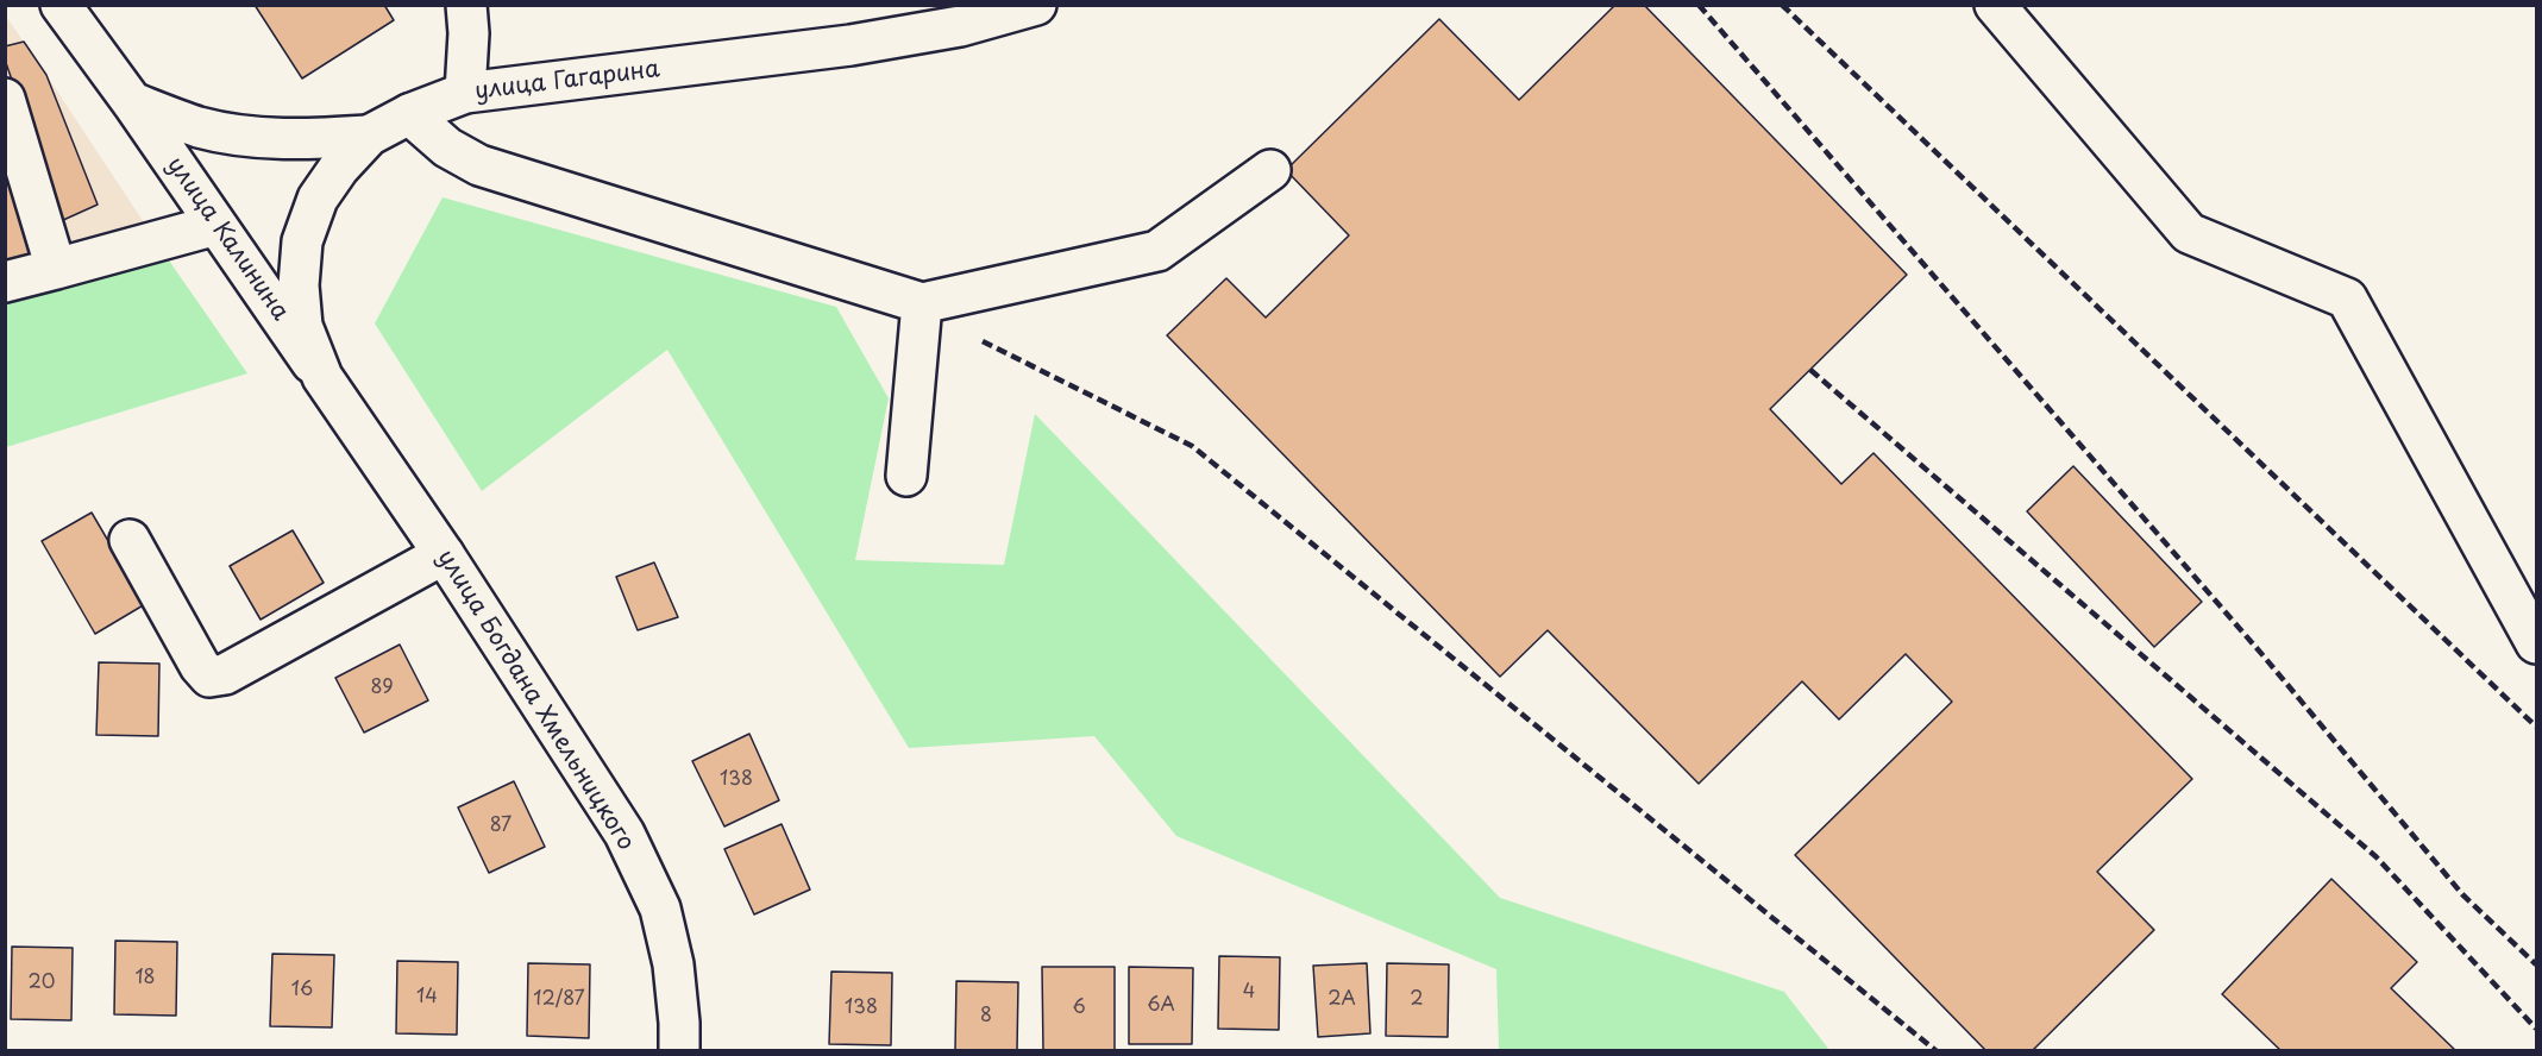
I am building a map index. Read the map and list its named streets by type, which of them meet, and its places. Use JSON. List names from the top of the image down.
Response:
{
  "streets": {
    "main road": ["улица Гагарина", "улица Калинина", "улица Богдана Хмельницкого"]
  },
  "crossings": [
    ["улица Гагарина", "улица Калинина"],
    ["улица Гагарина", "улица Богдана Хмельницкого"],
    ["улица Калинина", "улица Богдана Хмельницкого"]
  ],
  "house_numbers": [
    "89",
    "138",
    "87",
    "18",
    "20",
    "16",
    "4",
    "14",
    "12/87",
    "2А",
    "2",
    "6А",
    "138",
    "6",
    "8"
  ]
}
